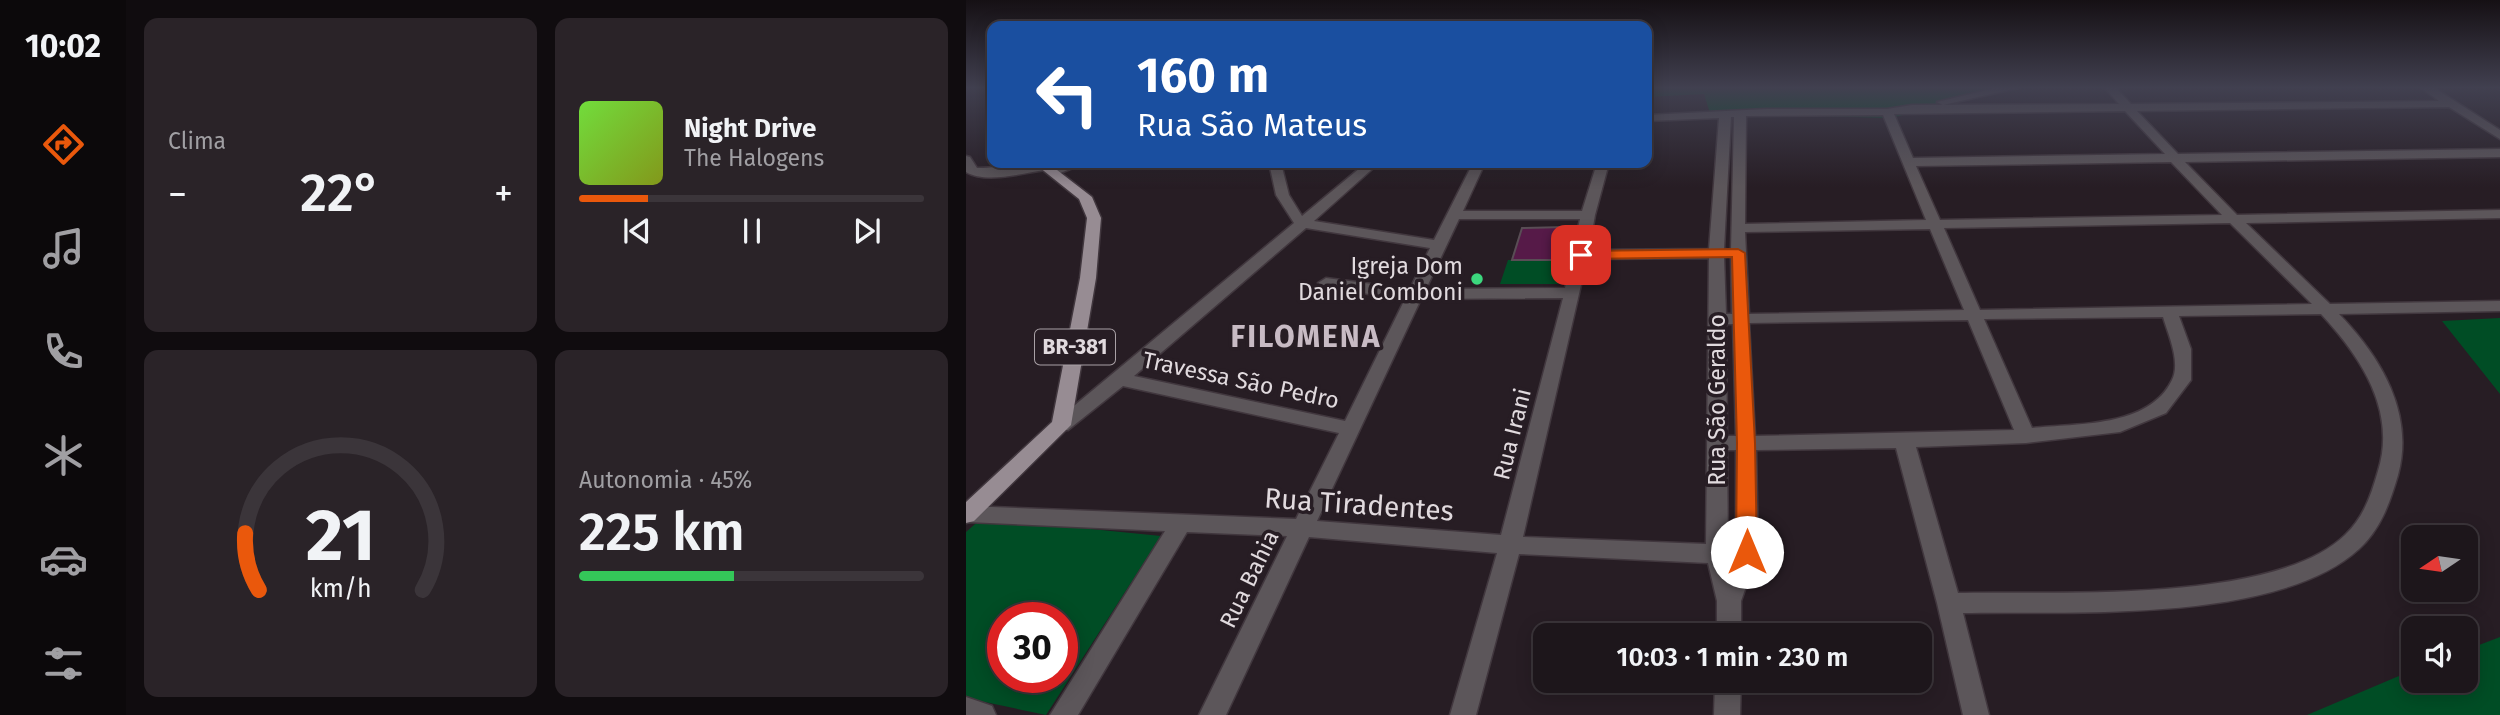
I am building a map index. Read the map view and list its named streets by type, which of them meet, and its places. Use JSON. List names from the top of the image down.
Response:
{
  "streets": {
    "main road": ["BR-381"],
    "street": [
      "Travessa São Pedro",
      "Rua São Geraldo",
      "Rua Irani",
      "Rua Tiradentes",
      "Rua Bahia"
    ]
  },
  "crossings": [
    ["Travessa São Pedro", "Rua Bahia"],
    ["Rua São Geraldo", "Rua Tiradentes"],
    ["Rua Irani", "Rua Tiradentes"],
    ["Rua Tiradentes", "Rua Bahia"]
  ],
  "districts": ["FILOMENA"],
  "places": ["Igreja Dom Daniel Comboni"],
  "north": "left",
  "page": {
    "tabs": "10:02",
    "tile": [
      "Clima",
      ["Autonomia · 45%", "225 km"]
    ],
    "turn": ["160 m", "Rua São Mateus"],
    "song": ["Night Drive", "The Halogens"],
    "heat": ["−", "22°", "+"],
    "limit": "30",
    "trip": "10:03 · 1 min · 230 m",
    "gauge": ["21", "km/h"]
  }
}
